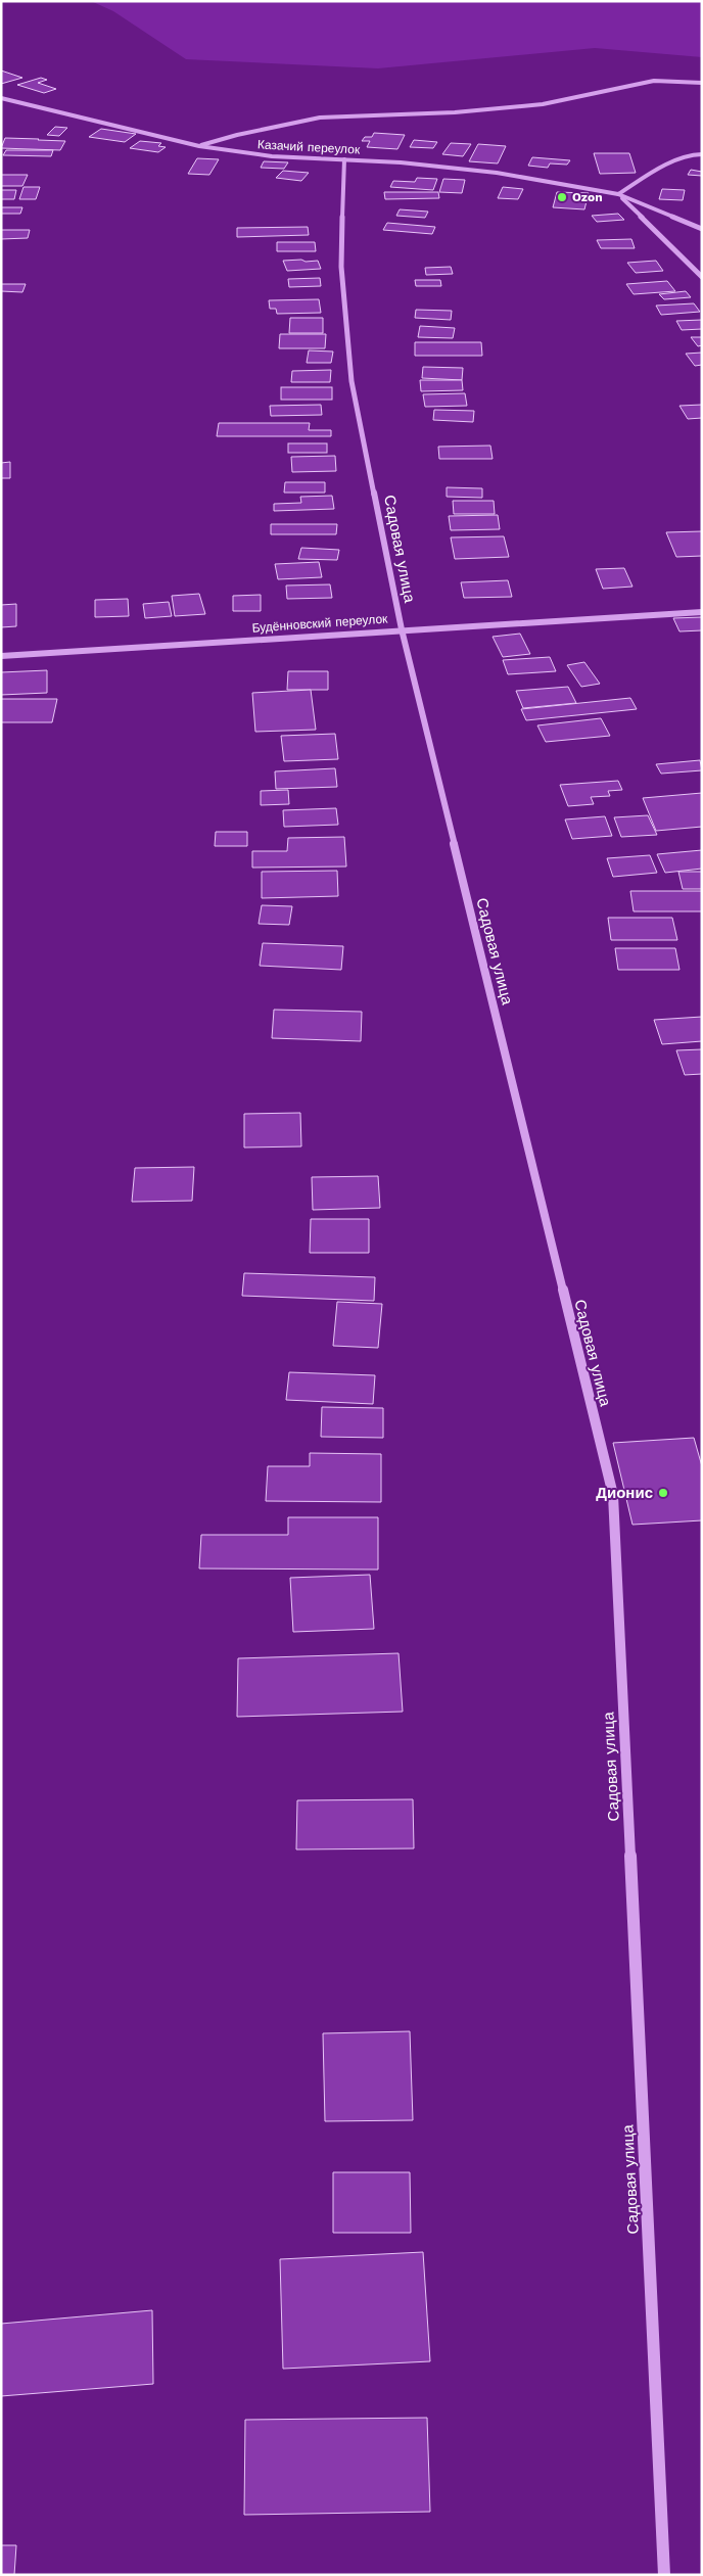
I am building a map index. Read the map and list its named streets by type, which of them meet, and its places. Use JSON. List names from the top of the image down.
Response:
{
  "streets": {
    "street": ["Казачий переулок", "Садовая улица", "Будённовский переулок"]
  },
  "crossings": [
    ["Казачий переулок", "Садовая улица"],
    ["Садовая улица", "Будённовский переулок"]
  ],
  "places": ["Ozon", "Дионис"]
}
